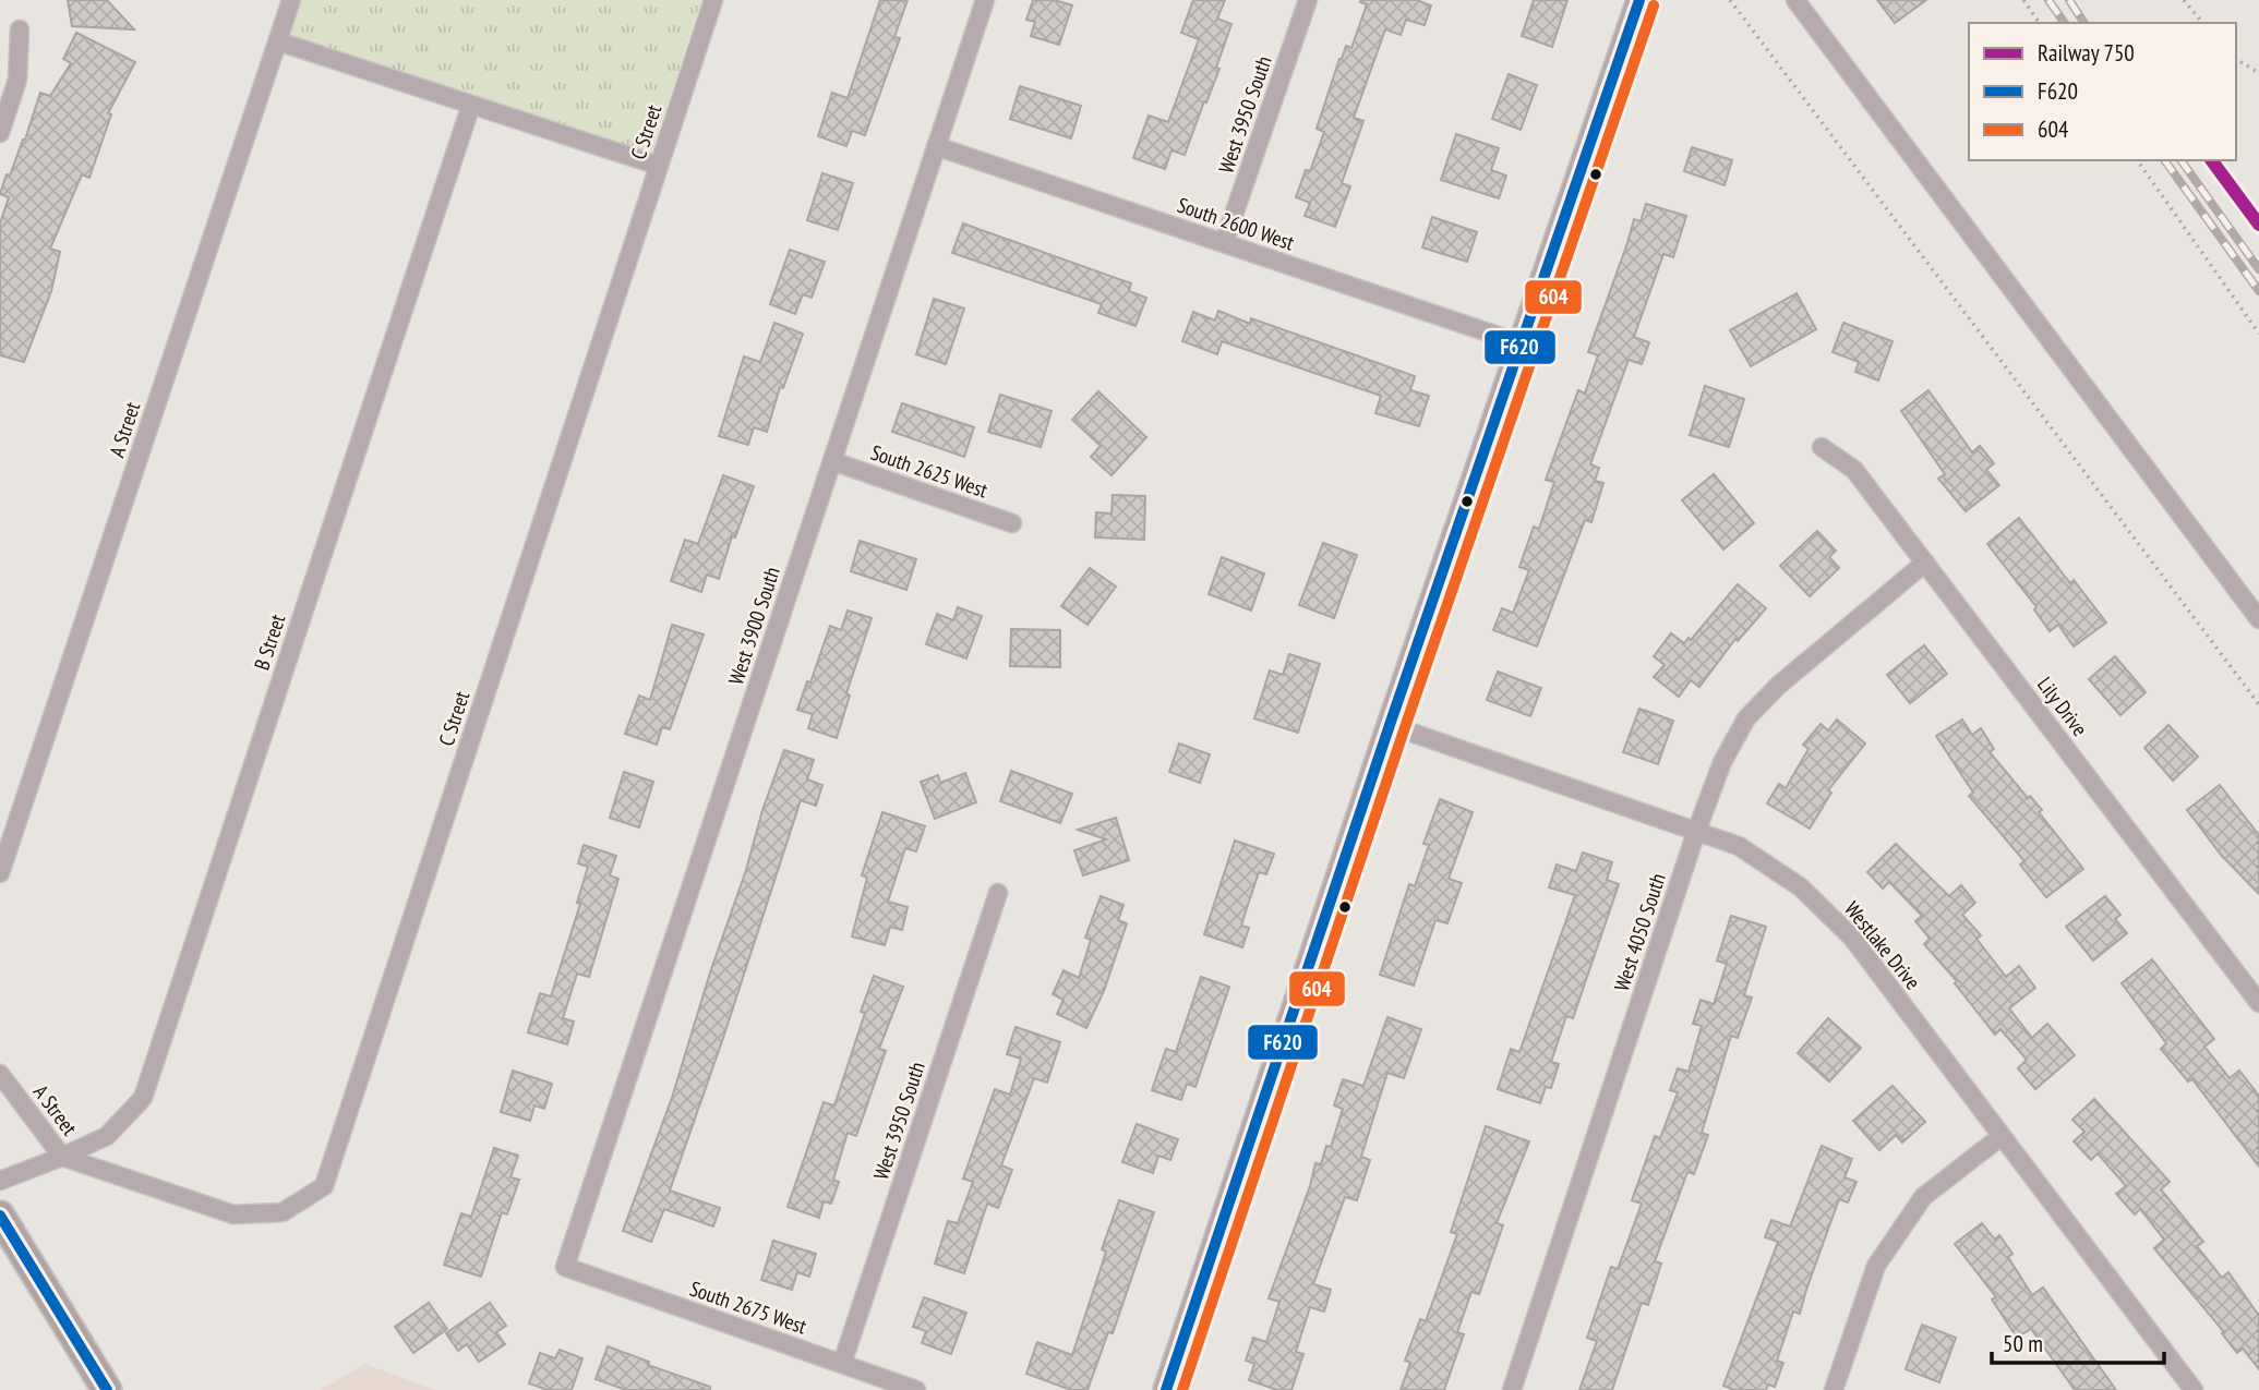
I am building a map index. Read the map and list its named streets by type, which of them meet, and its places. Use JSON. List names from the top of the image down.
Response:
{
  "streets": {
    "street": [
      "West 3950 South",
      "C Street",
      "South 2600 West",
      "A Street",
      "South 2625 West",
      "West 3900 South",
      "B Street",
      "Lily Drive",
      "West 4050 South",
      "Westlake Drive",
      "South 2675 West"
    ]
  },
  "crossings": [
    ["West 3950 South", "South 2600 West"],
    ["West 3950 South", "South 2675 West"],
    ["C Street", "A Street"],
    ["C Street", "B Street"],
    ["South 2600 West", "West 3900 South"],
    ["A Street", "B Street"],
    ["South 2625 West", "West 3900 South"],
    ["West 3900 South", "South 2675 West"],
    ["Lily Drive", "West 4050 South"],
    ["West 4050 South", "Westlake Drive"]
  ],
  "lines": ["transit line F620", "transit line 604", "rail line 750"],
  "legend": ["Railway 750", "F620", "604"],
  "scale_bar": "50 m"
}
